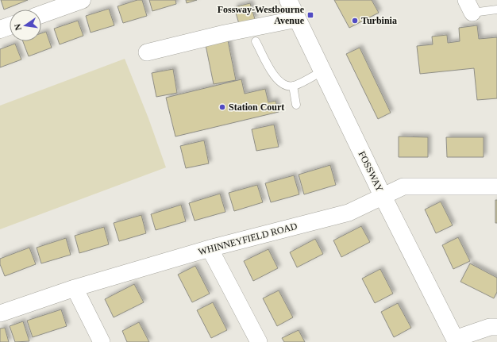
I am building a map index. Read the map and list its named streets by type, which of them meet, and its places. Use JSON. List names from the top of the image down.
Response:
{
  "streets": {
    "main road": ["FOSSWAY"],
    "street": ["WHINNEYFIELD ROAD"]
  },
  "crossings": [
    ["FOSSWAY", "WHINNEYFIELD ROAD"]
  ],
  "places": {
    "transit": ["Fossway-Westbourne Avenue"],
    "other": ["Turbinia", "Station Court"]
  },
  "north": "left"
}
